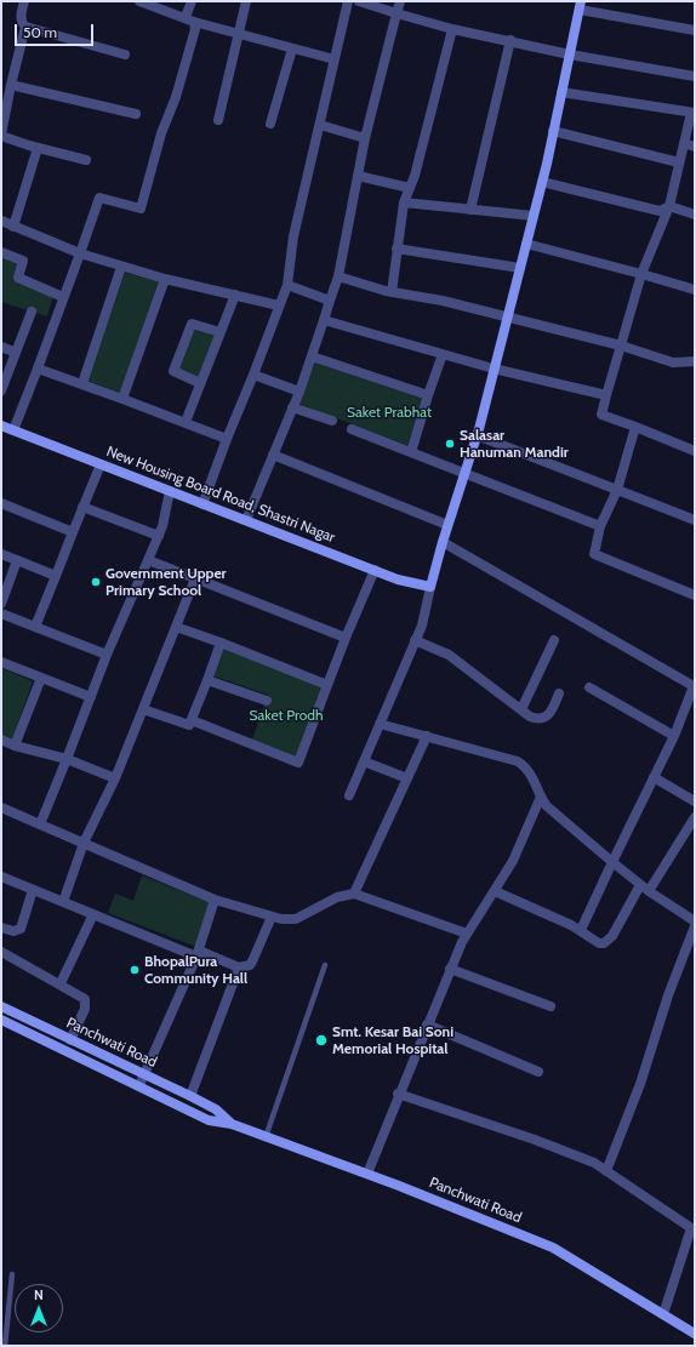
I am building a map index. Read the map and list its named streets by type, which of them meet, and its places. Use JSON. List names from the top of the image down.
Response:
{
  "streets": {
    "street": ["New Housing Board Road, Shastri Nagar", "Panchwati Road"]
  },
  "parks": ["Saket Prabhat", "Saket Prodh"],
  "places": [
    "Salasar Hanuman Mandir",
    "Government Upper Primary School",
    "BhopalPura Community Hall",
    "Smt. Kesar Bai Soni Memorial Hospital"
  ],
  "scale_bar": "50 m",
  "north": "top"
}
